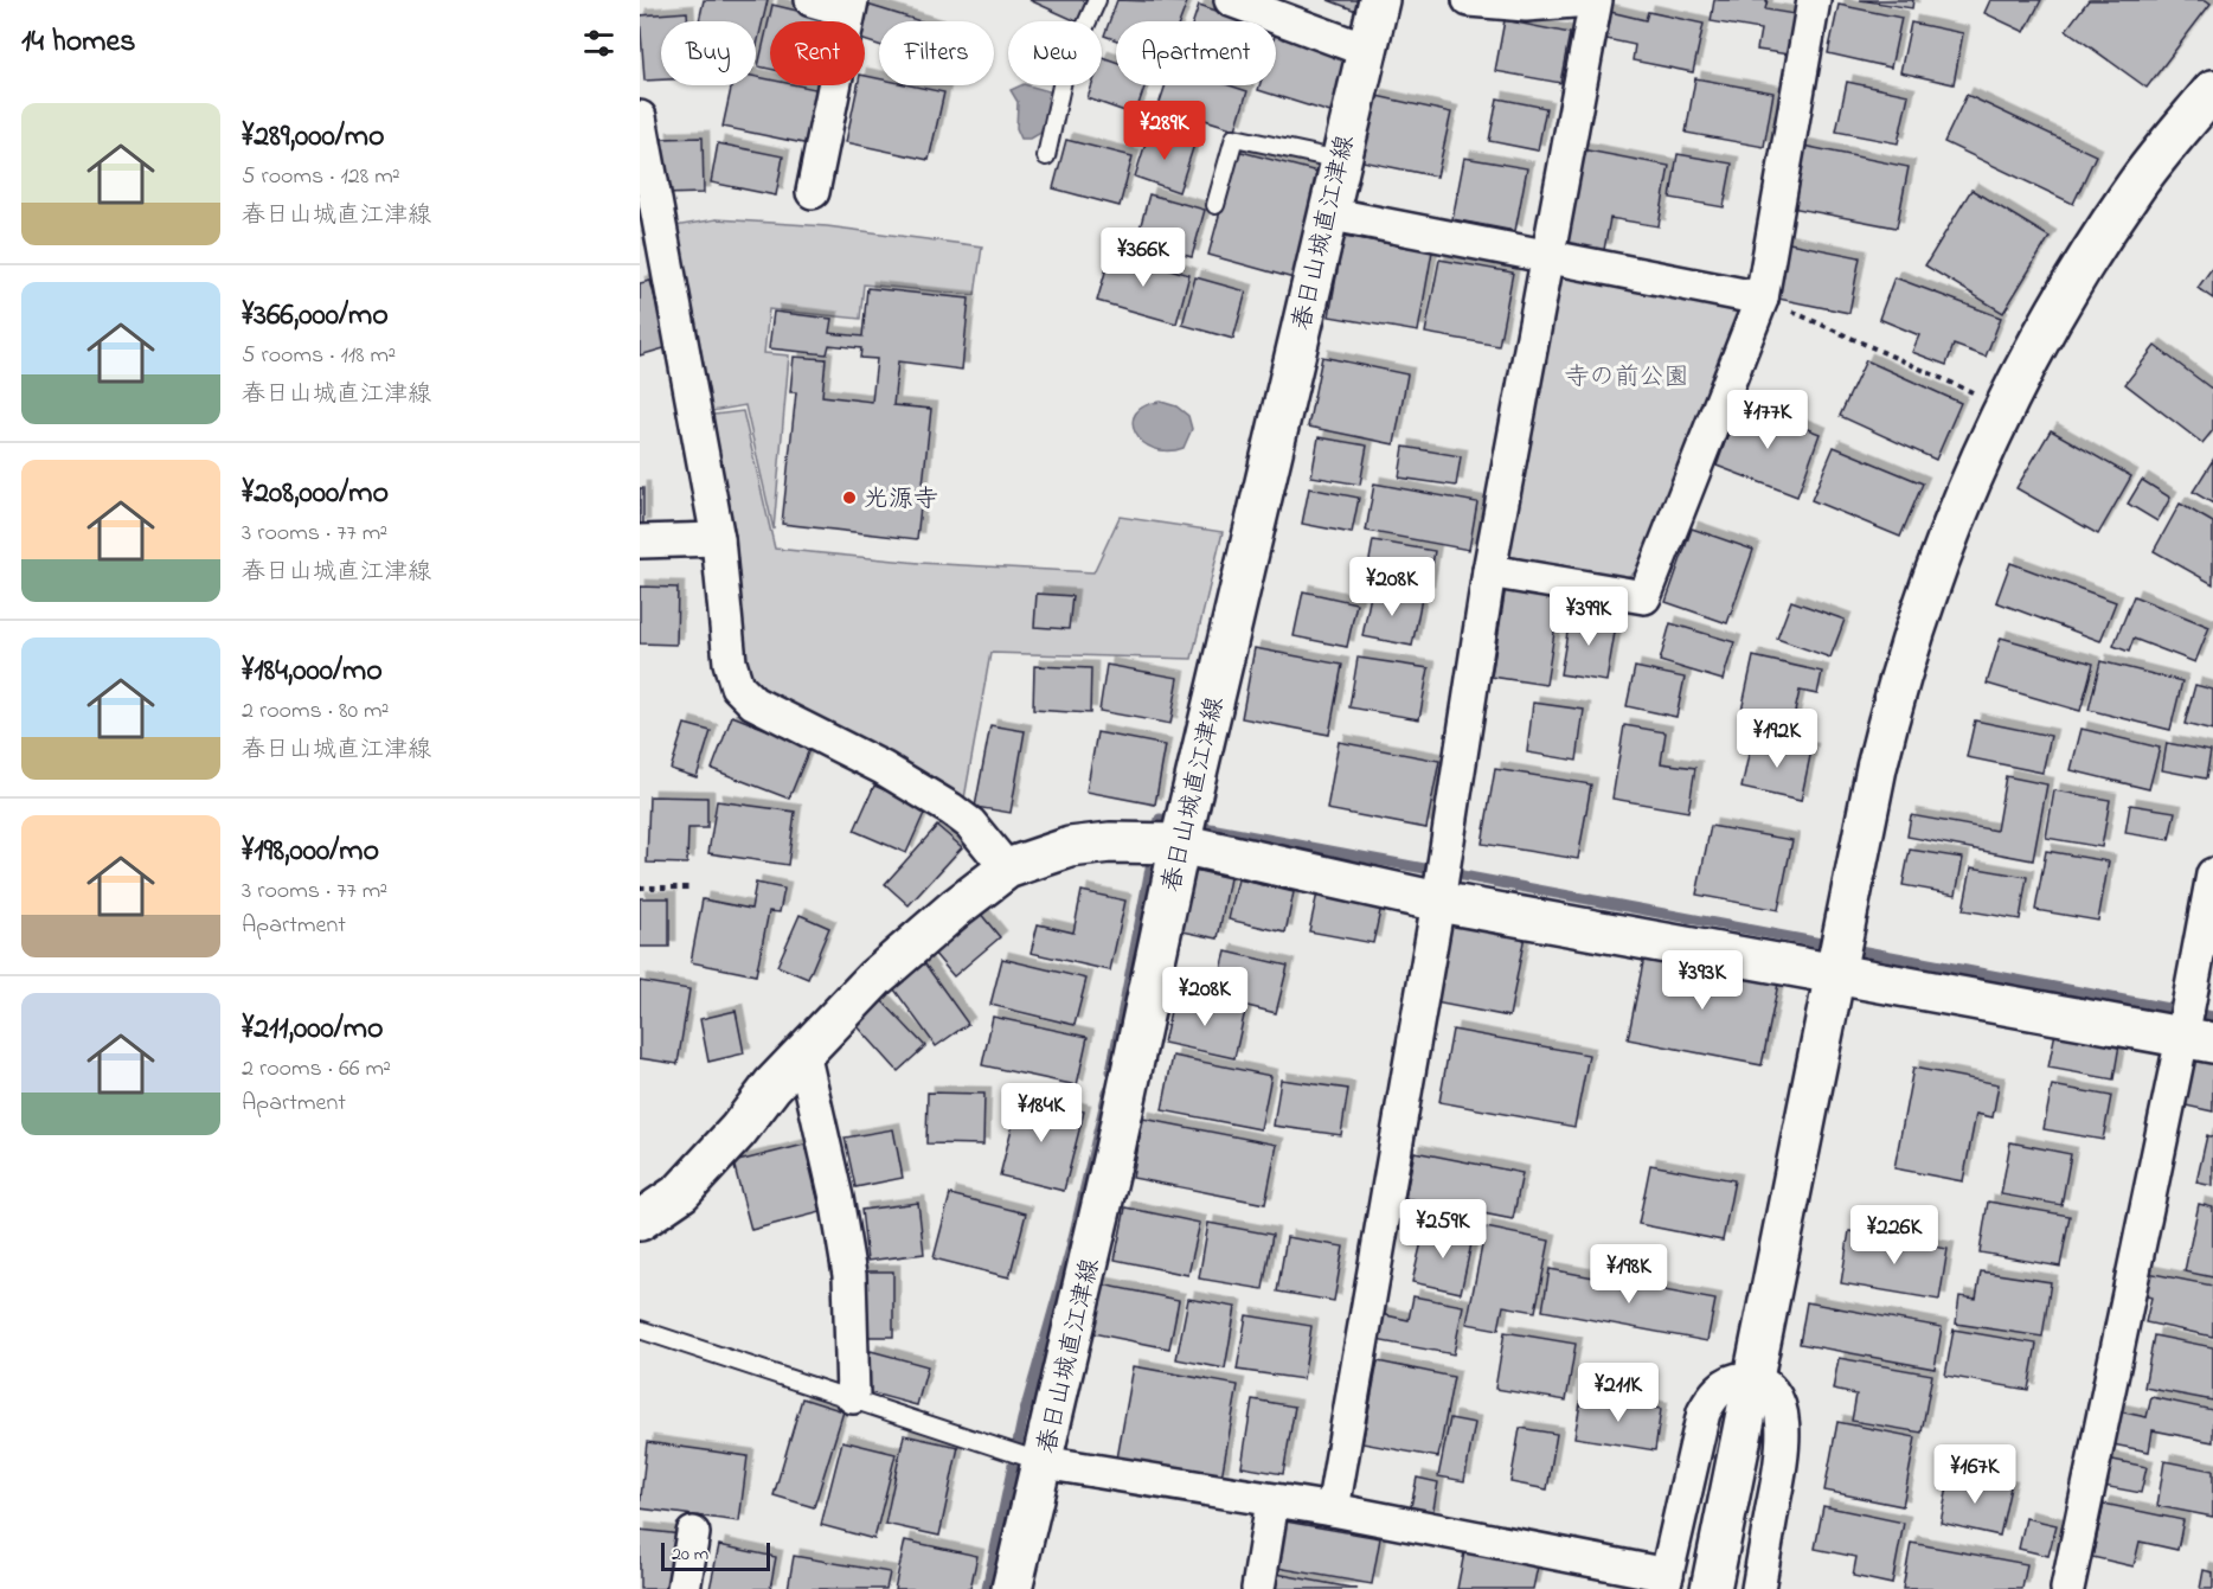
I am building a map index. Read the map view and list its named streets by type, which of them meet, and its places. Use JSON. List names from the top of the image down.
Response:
{
  "streets": {
    "street": ["春日山城直江津線"]
  },
  "parks": ["寺の前公園"],
  "places": ["光源寺"],
  "scale_bar": "20 m",
  "page": {
    "heading": "14 homes",
    "chip": [
      "Buy",
      "Rent",
      "Filters",
      "New",
      "Apartment"
    ],
    "list": [
      {
        "name": "¥289,000/mo",
        "note": "5 rooms · 128 m² · 春日山城直江津線"
      },
      {
        "name": "¥366,000/mo",
        "note": "5 rooms · 118 m² · 春日山城直江津線"
      },
      {
        "name": "¥208,000/mo",
        "note": "3 rooms · 77 m² · 春日山城直江津線"
      },
      {
        "name": "¥184,000/mo",
        "note": "2 rooms · 80 m² · 春日山城直江津線"
      },
      {
        "name": "¥198,000/mo",
        "note": "3 rooms · 77 m² · Apartment"
      },
      {
        "name": "¥211,000/mo",
        "note": "2 rooms · 66 m² · Apartment"
      }
    ],
    "price": [
      "¥289K",
      "¥366K",
      "¥177K",
      "¥208K",
      "¥399K",
      "¥192K",
      "¥393K",
      "¥208K",
      "¥184K",
      "¥259K",
      "¥226K",
      "¥198K",
      "¥211K",
      "¥167K"
    ],
    "scale": "20 m"
  }
}
